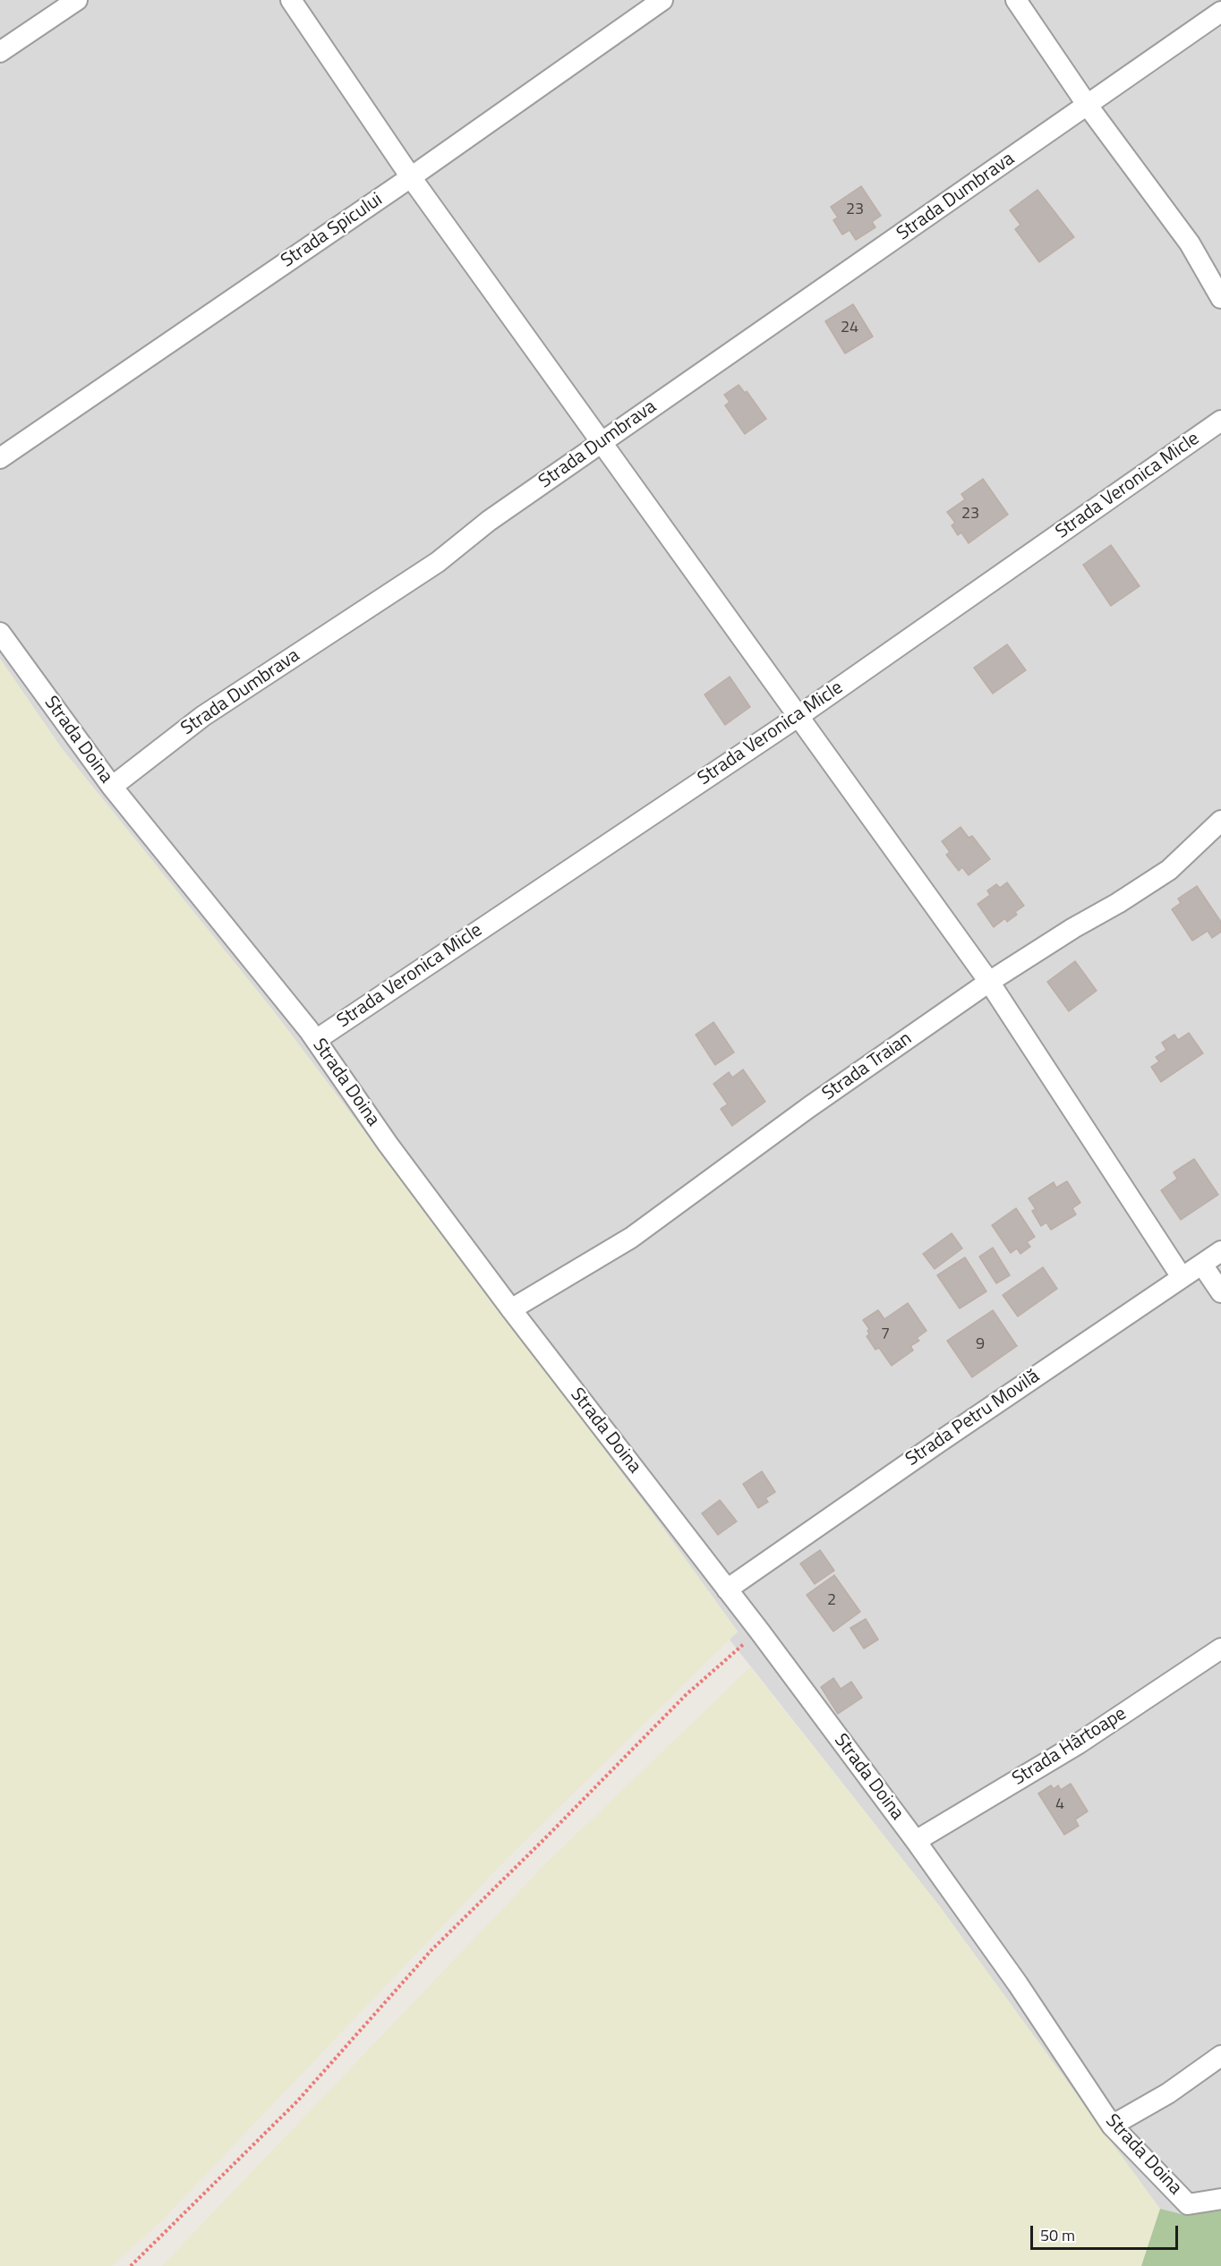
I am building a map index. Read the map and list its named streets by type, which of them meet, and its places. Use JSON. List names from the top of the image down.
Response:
{
  "streets": {
    "street": [
      "Strada Dumbrava",
      "Strada Spicului",
      "Strada Veronica Micle",
      "Strada Doina",
      "Strada Traian",
      "Strada Petru Movilă",
      "Strada Hârtoape"
    ]
  },
  "crossings": [
    ["Strada Dumbrava", "Strada Doina"],
    ["Strada Veronica Micle", "Strada Doina"],
    ["Strada Doina", "Strada Traian"],
    ["Strada Doina", "Strada Petru Movilă"],
    ["Strada Doina", "Strada Hârtoape"]
  ],
  "house_numbers": [
    "23",
    "24",
    "23",
    "7",
    "9",
    "2",
    "4"
  ],
  "scale_bar": "50 m"
}
